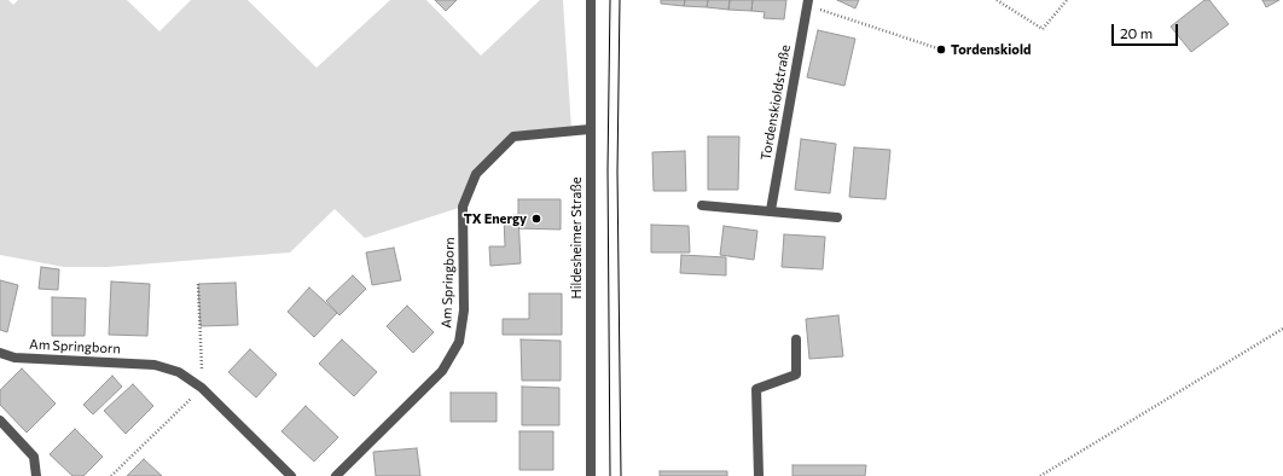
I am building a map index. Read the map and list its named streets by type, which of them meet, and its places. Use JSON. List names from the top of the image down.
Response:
{
  "streets": {
    "street": ["Tordenskioldstraße", "Hildesheimer Straße", "Am Springborn"]
  },
  "crossings": [
    ["Hildesheimer Straße", "Am Springborn"]
  ],
  "places": ["Tordenskiold", "TX Energy"],
  "scale_bar": "20 m"
}
